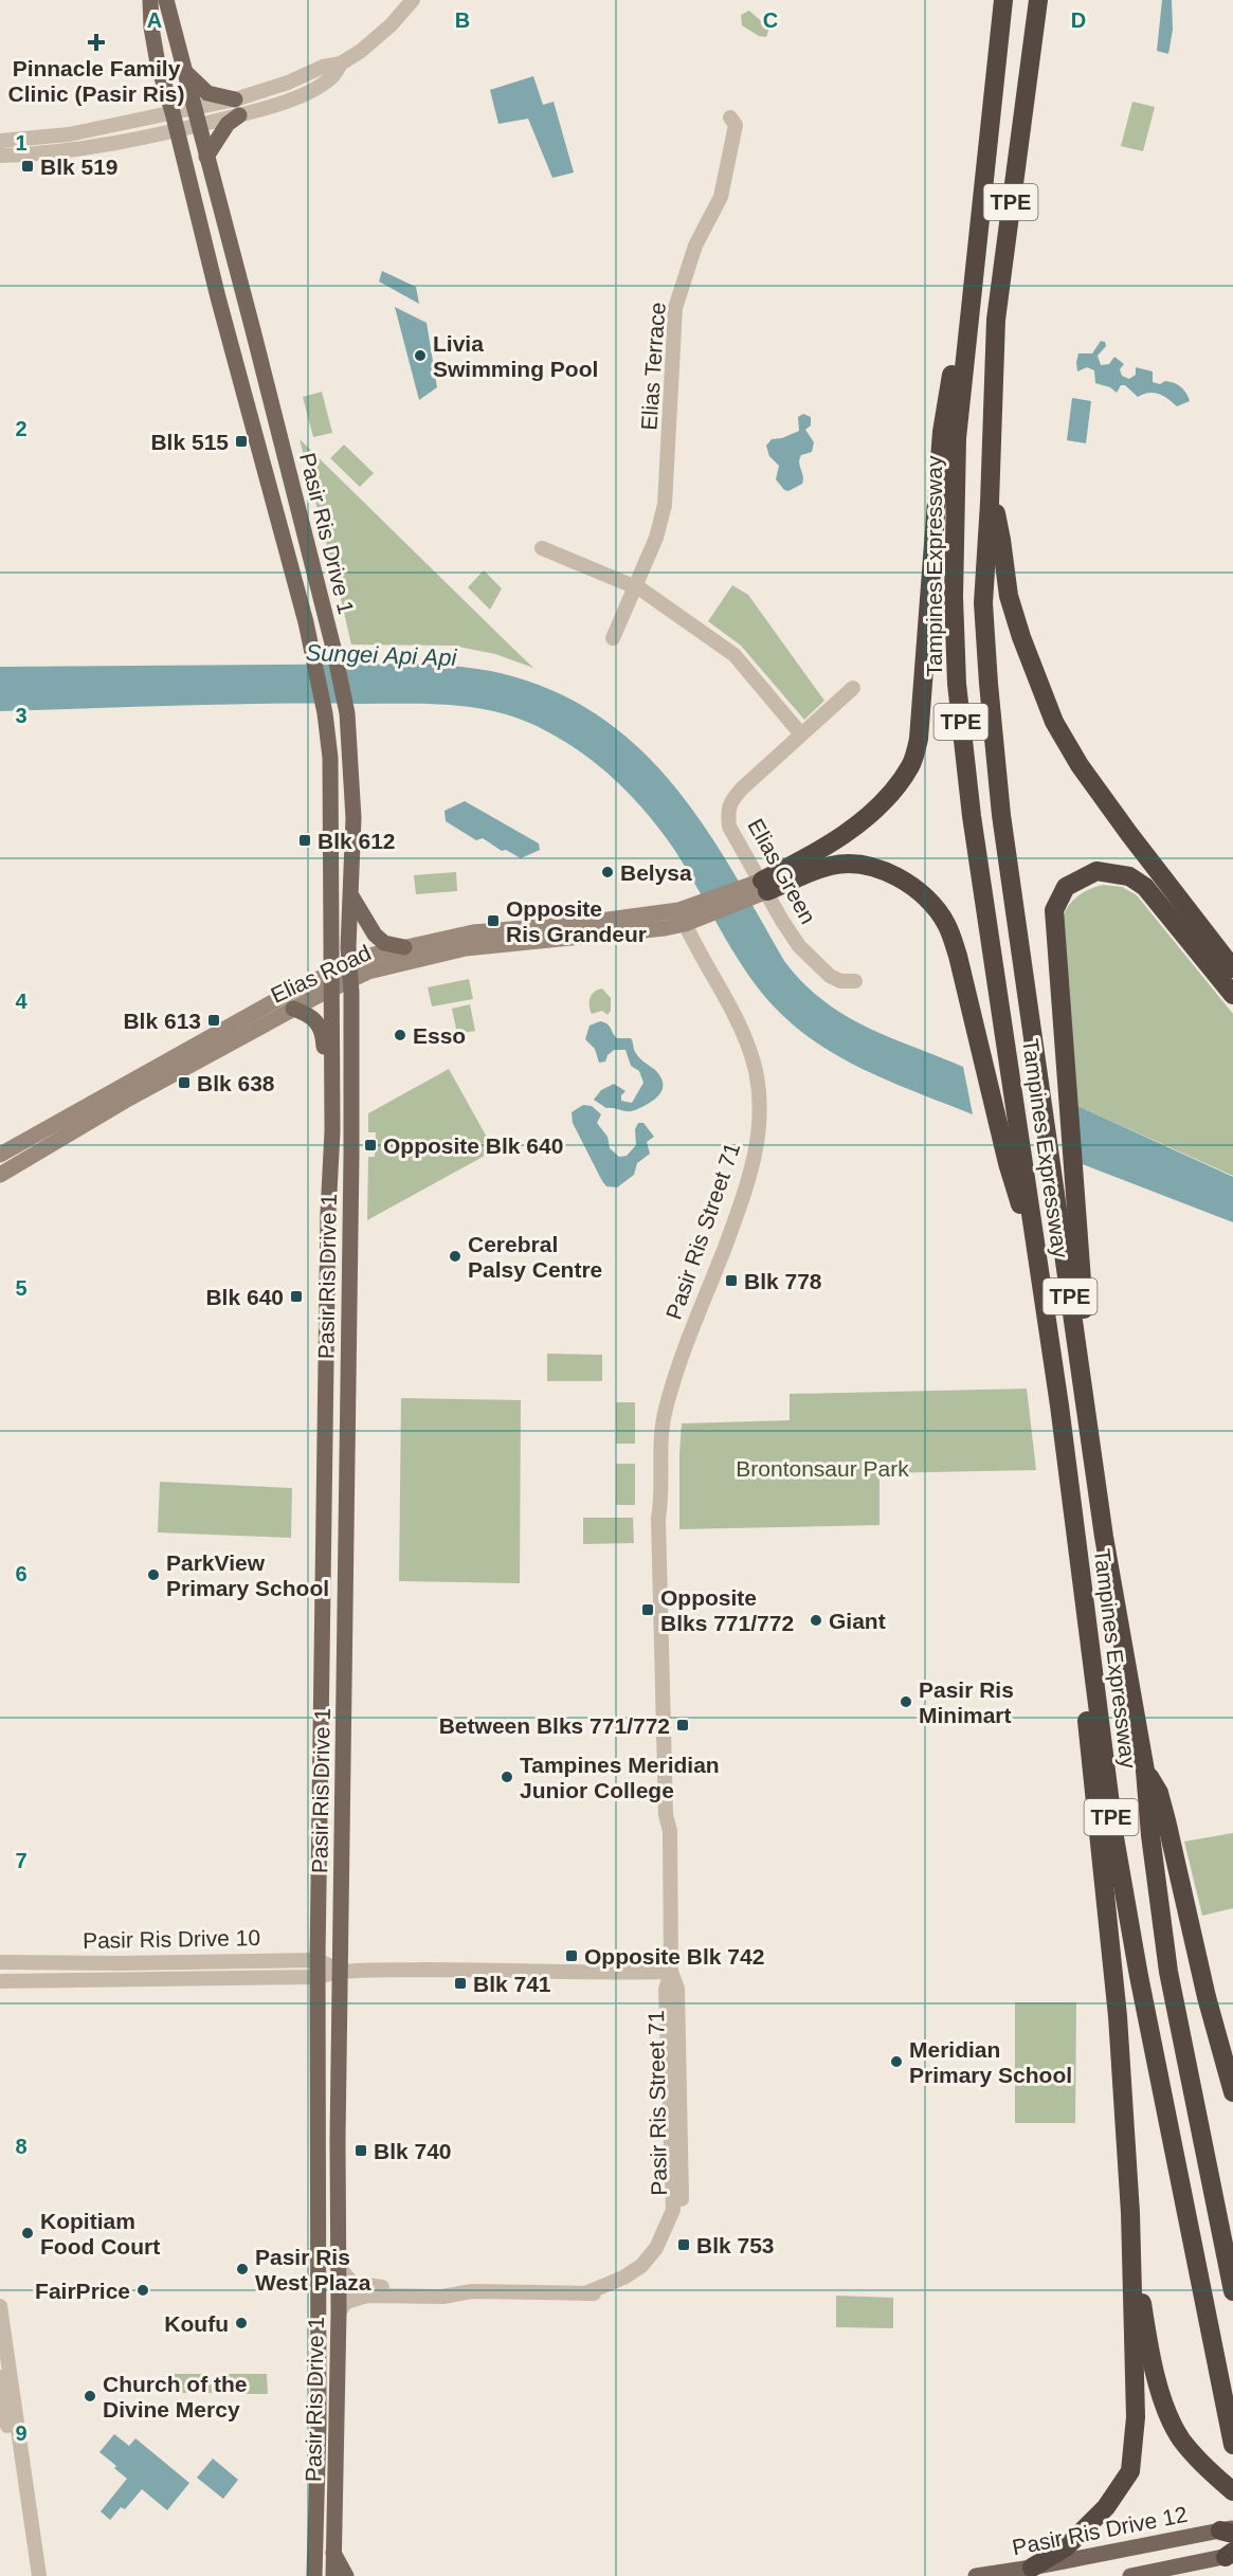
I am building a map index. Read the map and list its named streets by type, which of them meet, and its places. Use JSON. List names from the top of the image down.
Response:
{
  "streets": {
    "highway": ["TPE", "Tampines Expressway"],
    "main road": ["Pasir Ris Drive 1", "Elias Road", "Pasir Ris Drive 12"],
    "street": [
      "Elias Terrace",
      "Elias Green",
      "Pasir Ris Street 71",
      "Pasir Ris Drive 10"
    ]
  },
  "crossings": [
    ["Pasir Ris Drive 1", "Elias Road"],
    ["Pasir Ris Drive 1", "Pasir Ris Street 71"],
    ["Pasir Ris Drive 1", "Pasir Ris Drive 10"],
    ["Elias Green", "Elias Road"],
    ["Elias Road", "Pasir Ris Street 71"],
    ["Pasir Ris Street 71", "Pasir Ris Drive 10"]
  ],
  "water": ["Sungei Api Api"],
  "parks": ["Brontonsaur Park"],
  "places": {
    "health": ["Pinnacle Family Clinic (Pasir Ris)"],
    "transit": [
      "Blk 519",
      "Blk 515",
      "Blk 612",
      "Opposite Ris Grandeur",
      "Blk 613",
      "Blk 638",
      "Opposite Blk 640",
      "Blk 778",
      "Blk 640",
      "Opposite Blks 771/772",
      "Between Blks 771/772",
      "Opposite Blk 742",
      "Blk 741",
      "Blk 740",
      "Blk 753"
    ],
    "other": [
      "Livia Swimming Pool",
      "Belysa",
      "Esso",
      "Cerebral Palsy Centre",
      "ParkView Primary School",
      "Giant",
      "Pasir Ris Minimart",
      "Tampines Meridian Junior College",
      "Meridian Primary School",
      "Kopitiam Food Court",
      "Pasir Ris West Plaza",
      "FairPrice",
      "Koufu",
      "Church of the Divine Mercy"
    ]
  },
  "grid": {
    "columns": [
      "A",
      "B",
      "C",
      "D"
    ],
    "rows": [
      "1",
      "2",
      "3",
      "4",
      "5",
      "6",
      "7",
      "8",
      "9"
    ]
  }
}
